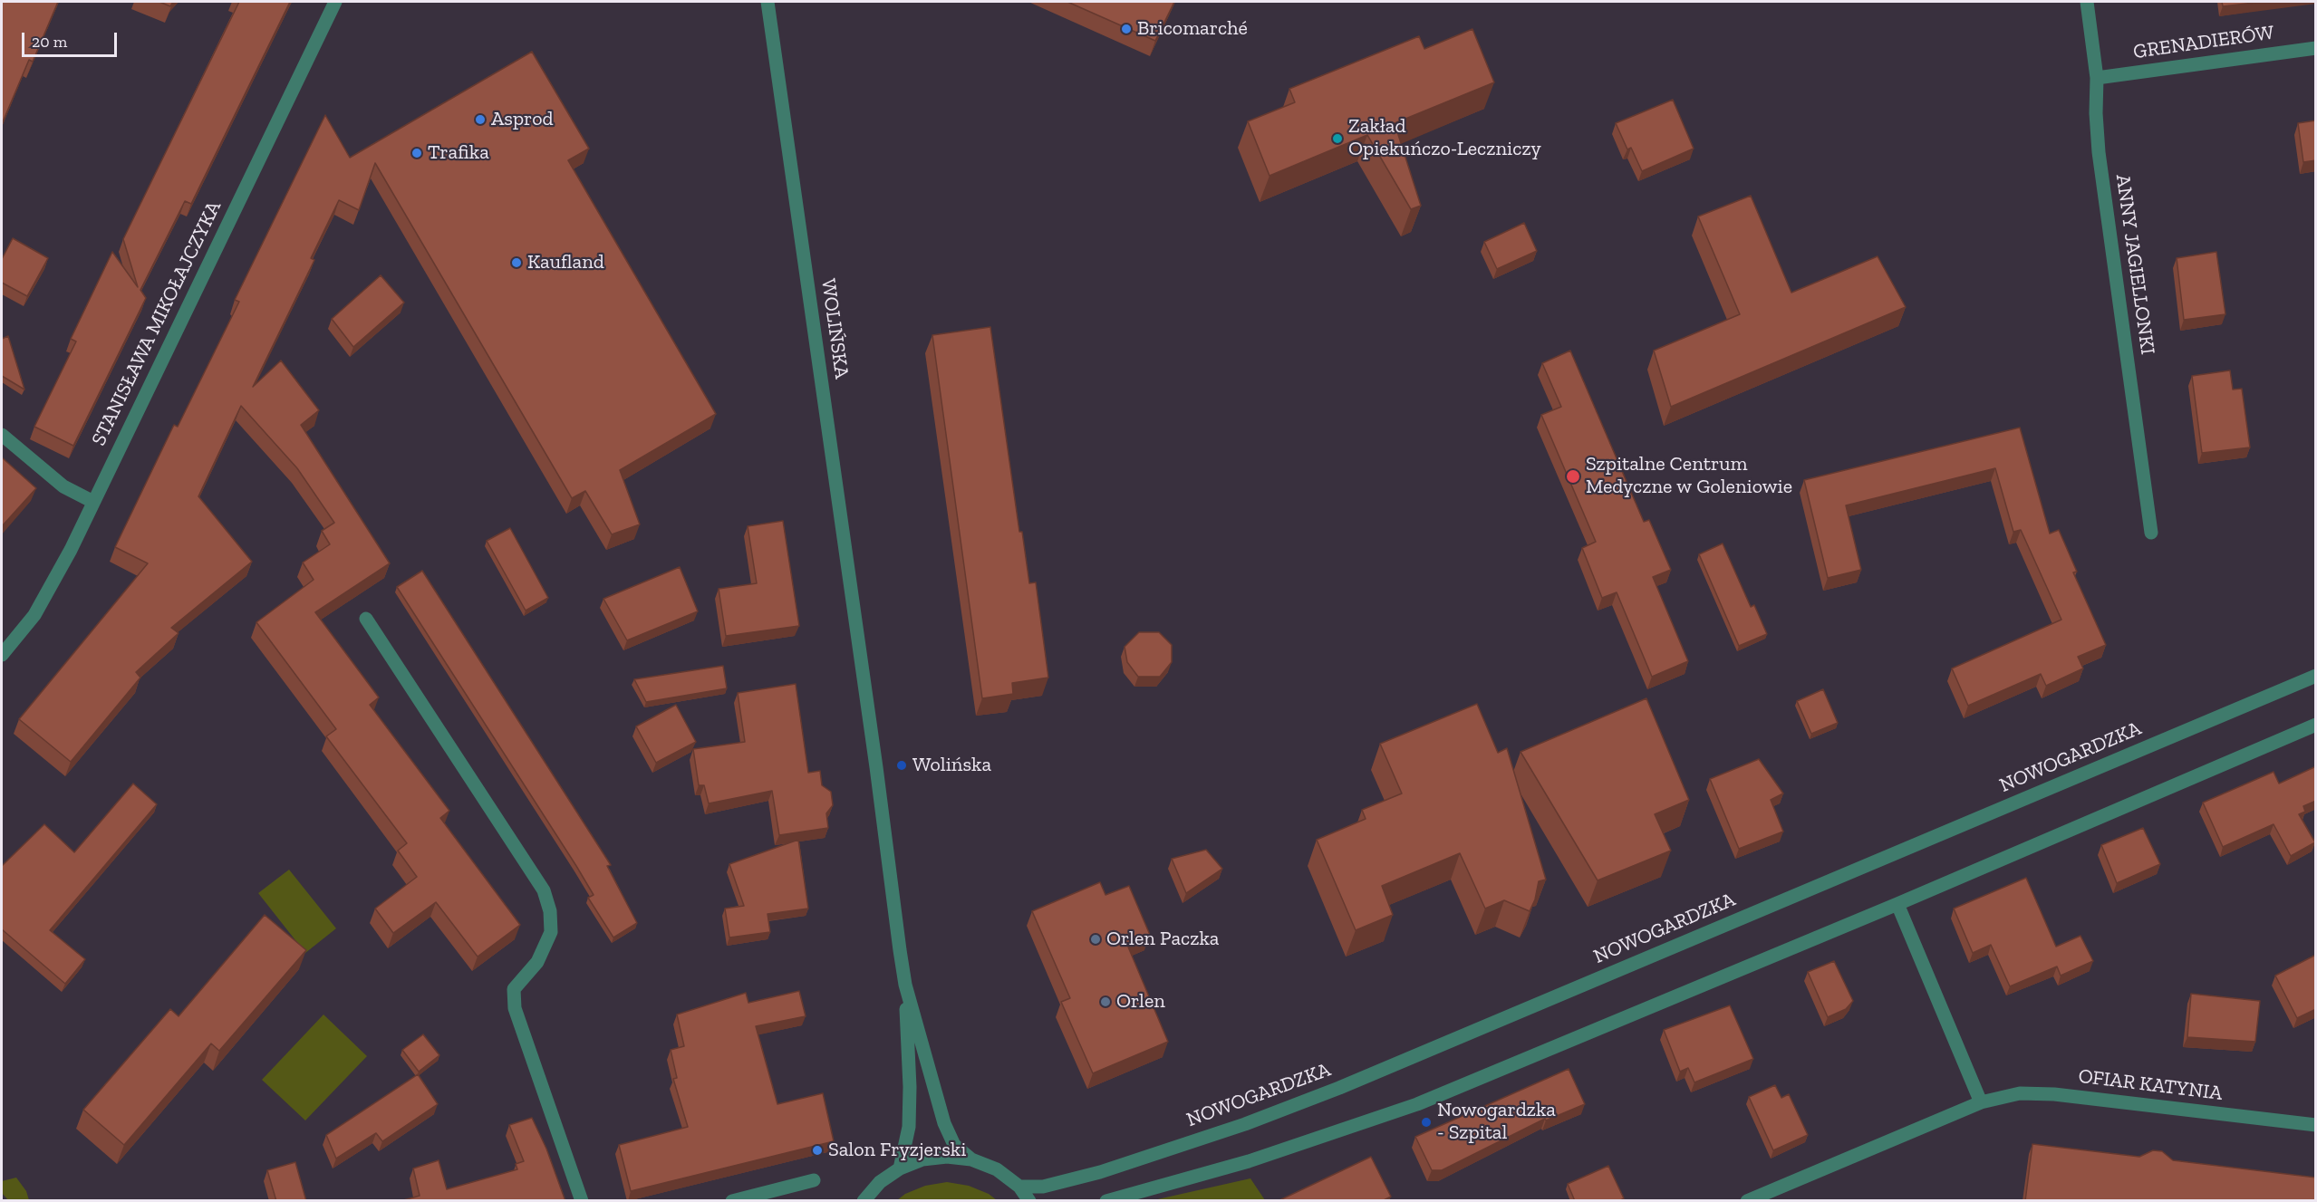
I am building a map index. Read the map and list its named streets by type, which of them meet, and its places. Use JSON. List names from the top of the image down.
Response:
{
  "streets": {
    "street": [
      "GRENADIERÓW",
      "ANNY JAGIELLONKI",
      "STANISŁAWA MIKOŁAJCZYKA",
      "WOLIŃSKA",
      "NOWOGARDZKA",
      "OFIAR KATYNIA"
    ]
  },
  "crossings": [
    ["GRENADIERÓW", "ANNY JAGIELLONKI"]
  ],
  "places": [
    "Bricomarché",
    "Asprod",
    "Zakład Opiekuńczo-Leczniczy",
    "Trafika",
    "Kaufland",
    "Szpitalne Centrum Medyczne w Goleniowie",
    "Wolińska",
    "Orlen Paczka",
    "Orlen",
    "Nowogardzka - Szpital",
    "Salon Fryzjerski"
  ],
  "scale_bar": "20 m"
}
